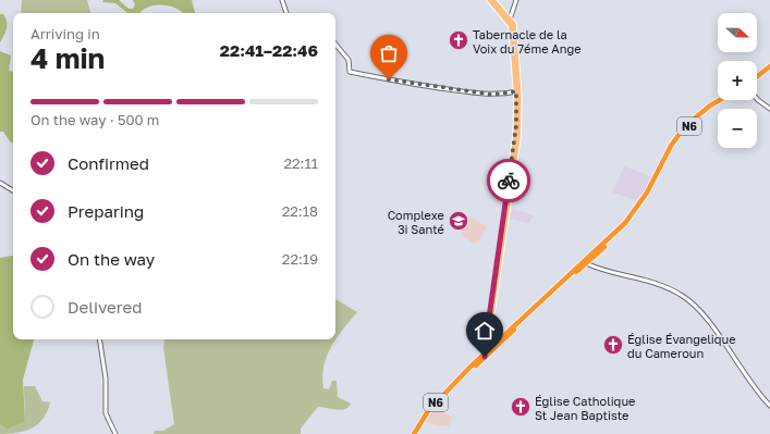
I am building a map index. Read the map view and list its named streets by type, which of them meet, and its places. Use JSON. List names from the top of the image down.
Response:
{
  "streets": {
    "highway": ["N6"]
  },
  "places": {
    "church": ["Tabernacle de la Voix du 7éme Ange", "Église Évangelique du Cameroun", "Église Catholique St Jean Baptiste"],
    "school or university": ["Complexe 3i Santé"]
  },
  "north": "right",
  "page": {
    "map_buttons": ["+", "−"],
    "heading": ["4 min", "Arriving in", "22:41–22:46"],
    "bar": "On the way · 500 m",
    "list": [
      ["Confirmed", "22:11"],
      ["Preparing", "22:18"],
      ["On the way", "22:19"],
      "Delivered"
    ]
  }
}
